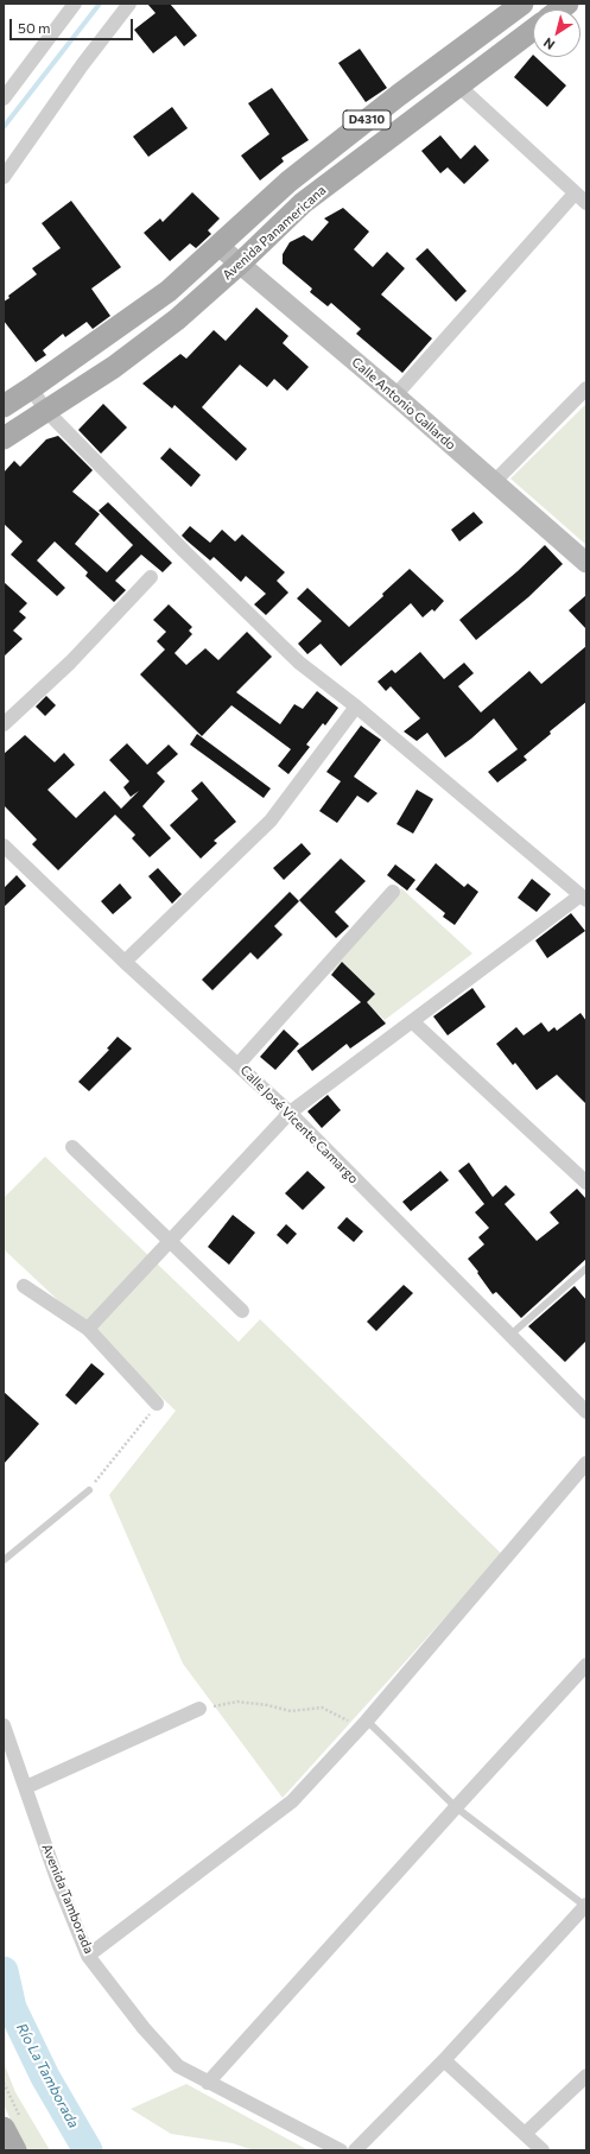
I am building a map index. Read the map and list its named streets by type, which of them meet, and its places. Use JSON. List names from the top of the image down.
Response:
{
  "streets": {
    "main road": ["D4310", "Avenida Panamericana", "Calle Antonio Gallardo"],
    "street": ["Calle José Vicente Camargo", "Avenida Tamborada"]
  },
  "crossings": [
    ["Avenida Panamericana", "Calle Antonio Gallardo"]
  ],
  "water": ["Río La Tamborada"],
  "scale_bar": "50 m",
  "north": "bottom left"
}
